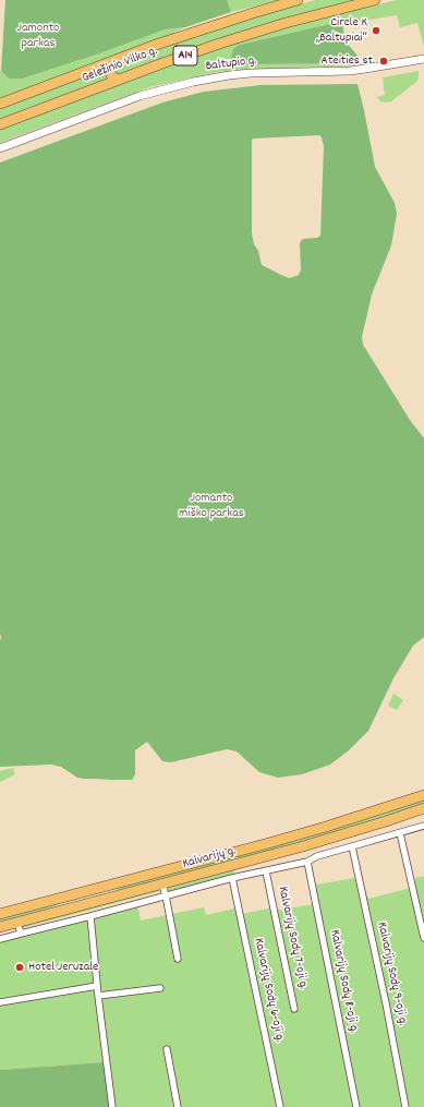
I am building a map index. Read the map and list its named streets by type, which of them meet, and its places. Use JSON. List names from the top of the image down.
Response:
{
  "streets": {
    "main road": ["A14", "Geležinio Vilko g.", "Kalvarijų g."],
    "street": [
      "Baltupio g.",
      "Kalvarijų Sodų 7-oji g.",
      "Kalvarijų Sodų 9-oji g.",
      "Kalvarijų Sodų 8-oji g.",
      "Kalvarijų Sodų 6-oji g."
    ]
  },
  "parks": ["Jamonto parkas", "Jomanto miško parkas"],
  "places": ["Circle K „Baltupiai“", "Ateities st.", "Hotel Jeruzale"]
}
